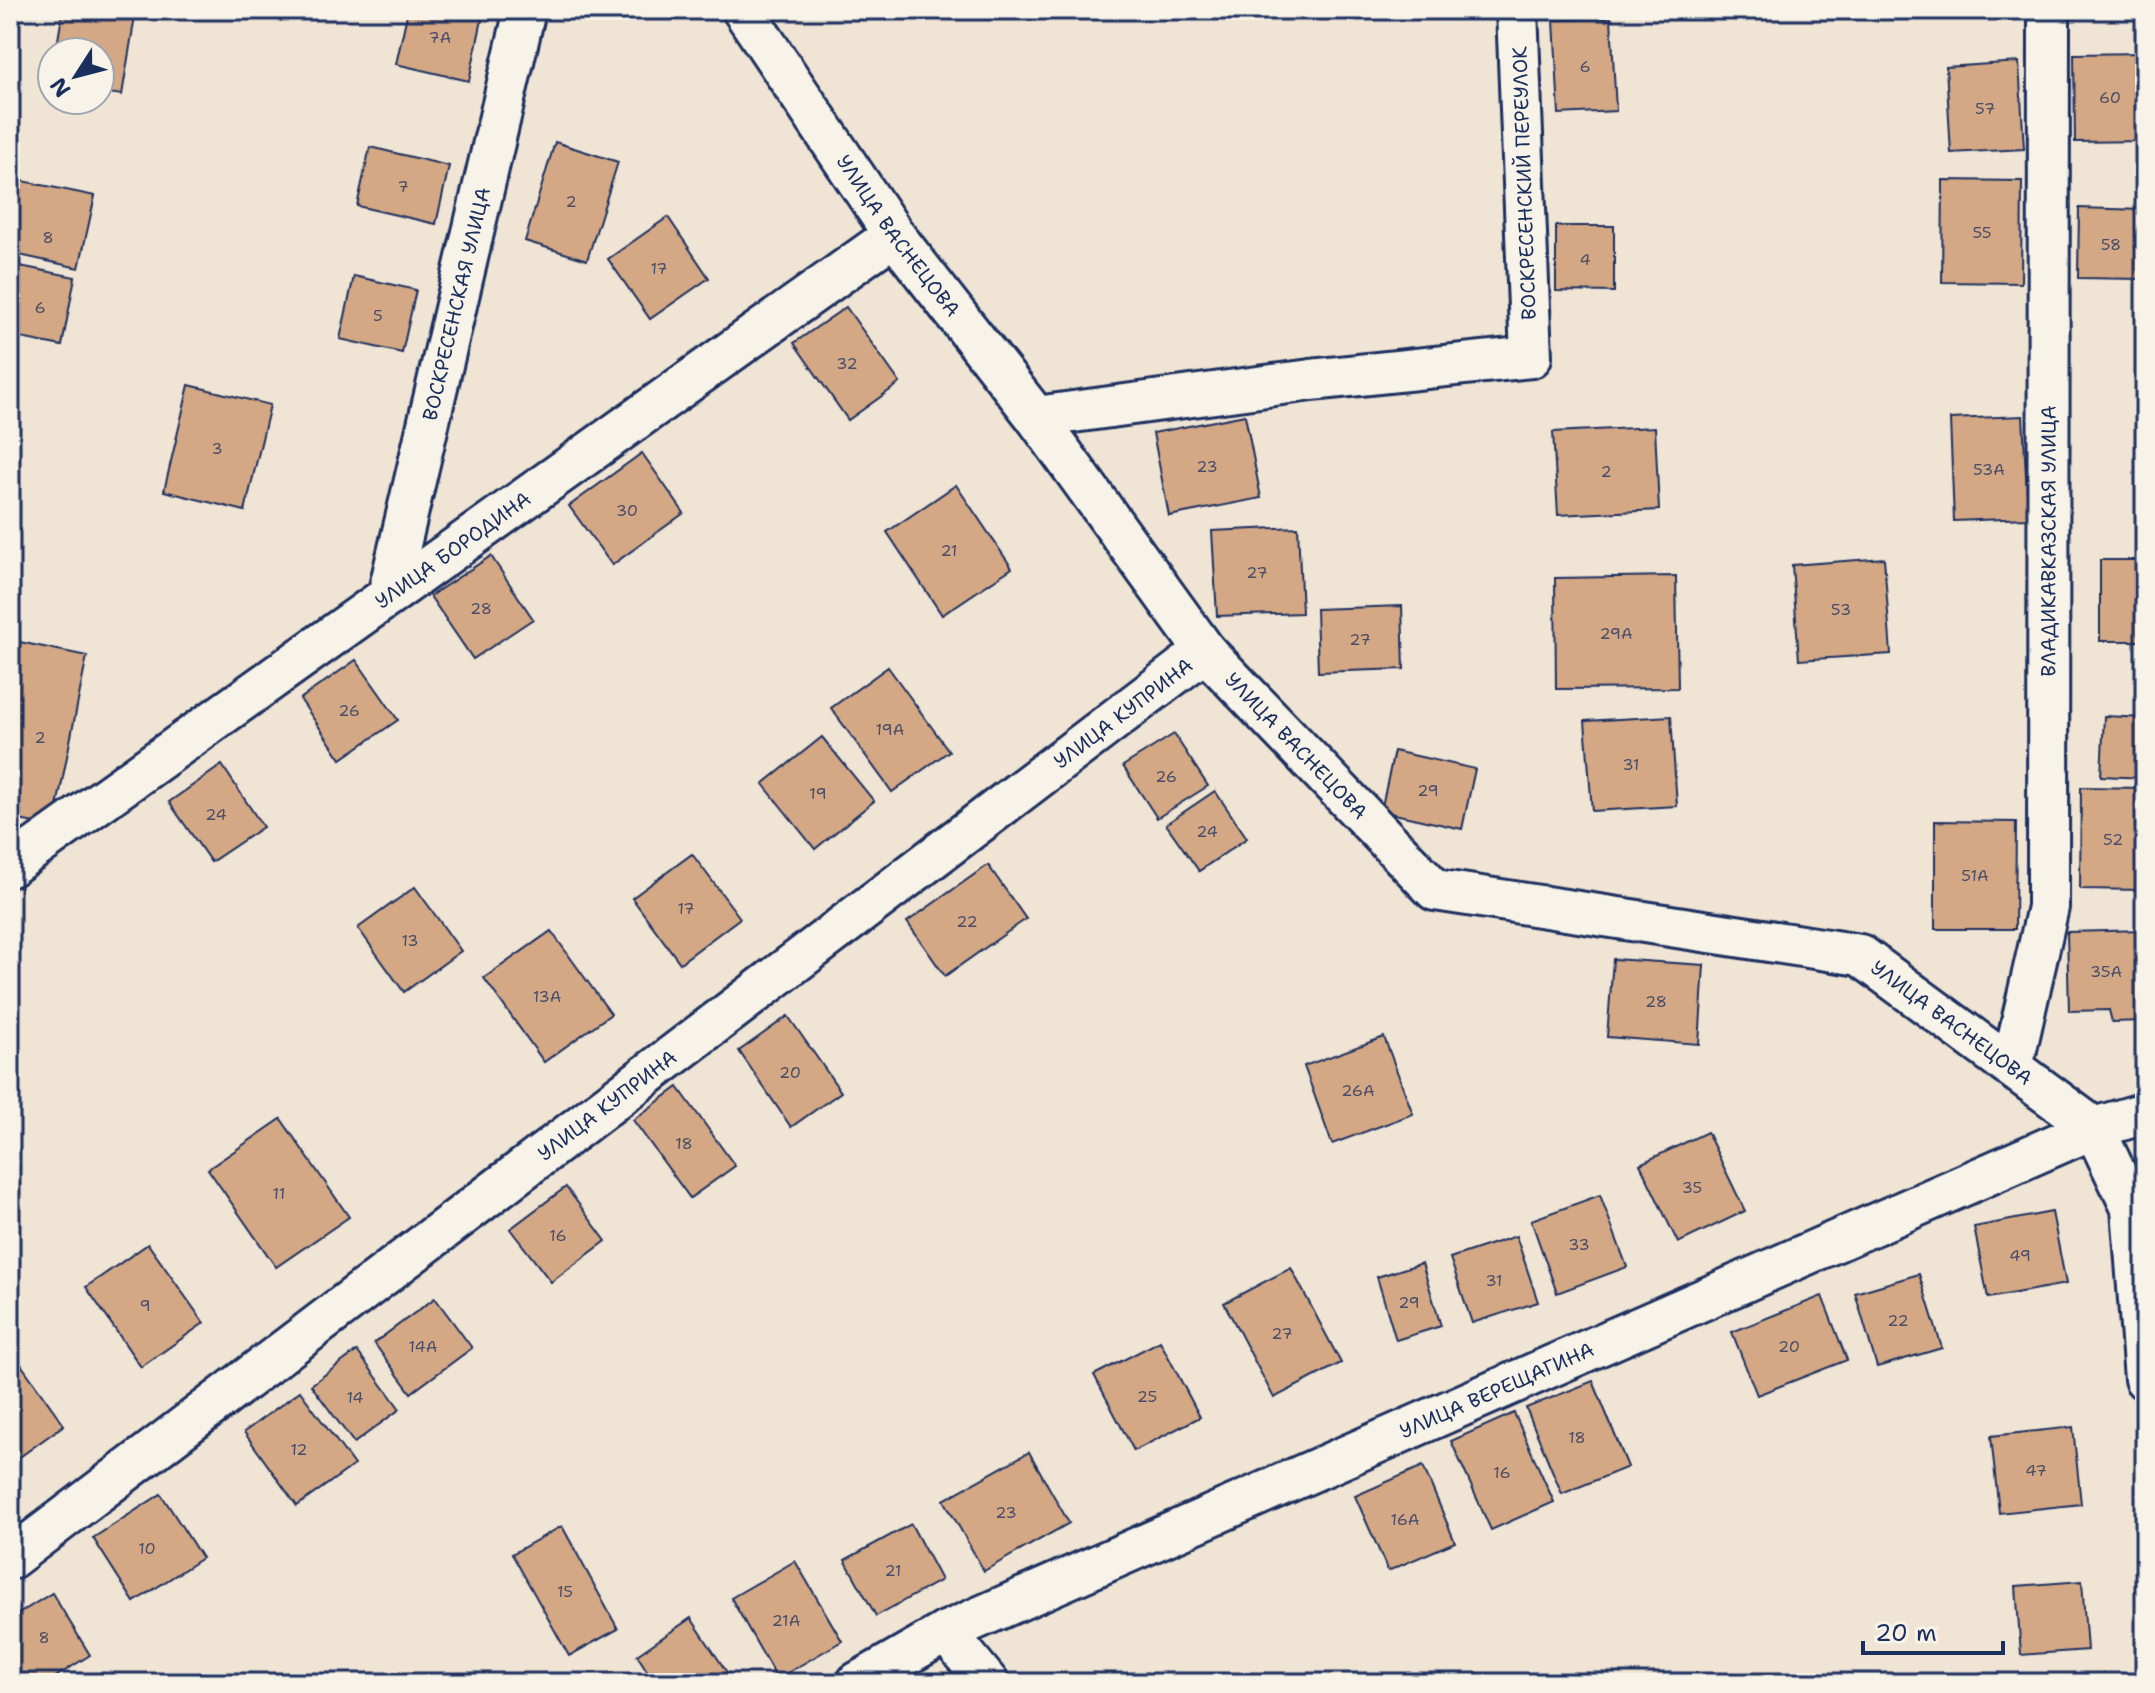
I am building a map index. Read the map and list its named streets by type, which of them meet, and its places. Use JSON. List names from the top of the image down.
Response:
{
  "streets": {
    "street": [
      "ВОСКРЕСЕНСКИЙ ПЕРЕУЛОК",
      "УЛИЦА ВАСНЕЦОВА",
      "ВОСКРЕСЕНСКАЯ УЛИЦА",
      "ВЛАДИКАВКАЗСКАЯ УЛИЦА",
      "УЛИЦА БОРОДИНА",
      "УЛИЦА КУПРИНА",
      "УЛИЦА ВЕРЕЩАГИНА"
    ]
  },
  "crossings": [
    ["ВОСКРЕСЕНСКИЙ ПЕРЕУЛОК", "УЛИЦА ВАСНЕЦОВА"],
    ["УЛИЦА ВАСНЕЦОВА", "ВЛАДИКАВКАЗСКАЯ УЛИЦА"],
    ["УЛИЦА ВАСНЕЦОВА", "УЛИЦА БОРОДИНА"],
    ["УЛИЦА ВАСНЕЦОВА", "УЛИЦА КУПРИНА"],
    ["УЛИЦА ВАСНЕЦОВА", "УЛИЦА ВЕРЕЩАГИНА"],
    ["ВОСКРЕСЕНСКАЯ УЛИЦА", "УЛИЦА БОРОДИНА"]
  ],
  "house_numbers": [
    "7А",
    "6",
    "60",
    "57",
    "7",
    "2",
    "55",
    "8",
    "58",
    "4",
    "17",
    "6",
    "5",
    "32",
    "3",
    "23",
    "53А",
    "2",
    "30",
    "21",
    "27",
    "28",
    "53",
    "29А",
    "27",
    "26",
    "19А",
    "2",
    "31",
    "26",
    "29",
    "19",
    "24",
    "24",
    "52",
    "51А",
    "17",
    "22",
    "13",
    "35А",
    "13А",
    "28",
    "20",
    "26А",
    "18",
    "35",
    "11",
    "16",
    "33",
    "49",
    "31",
    "29",
    "9",
    "22",
    "27",
    "14А",
    "20",
    "25",
    "14",
    "18",
    "12",
    "47",
    "16",
    "23",
    "16А",
    "10",
    "21",
    "15",
    "21А",
    "8"
  ],
  "scale_bar": "20 m",
  "north": "bottom left"
}
